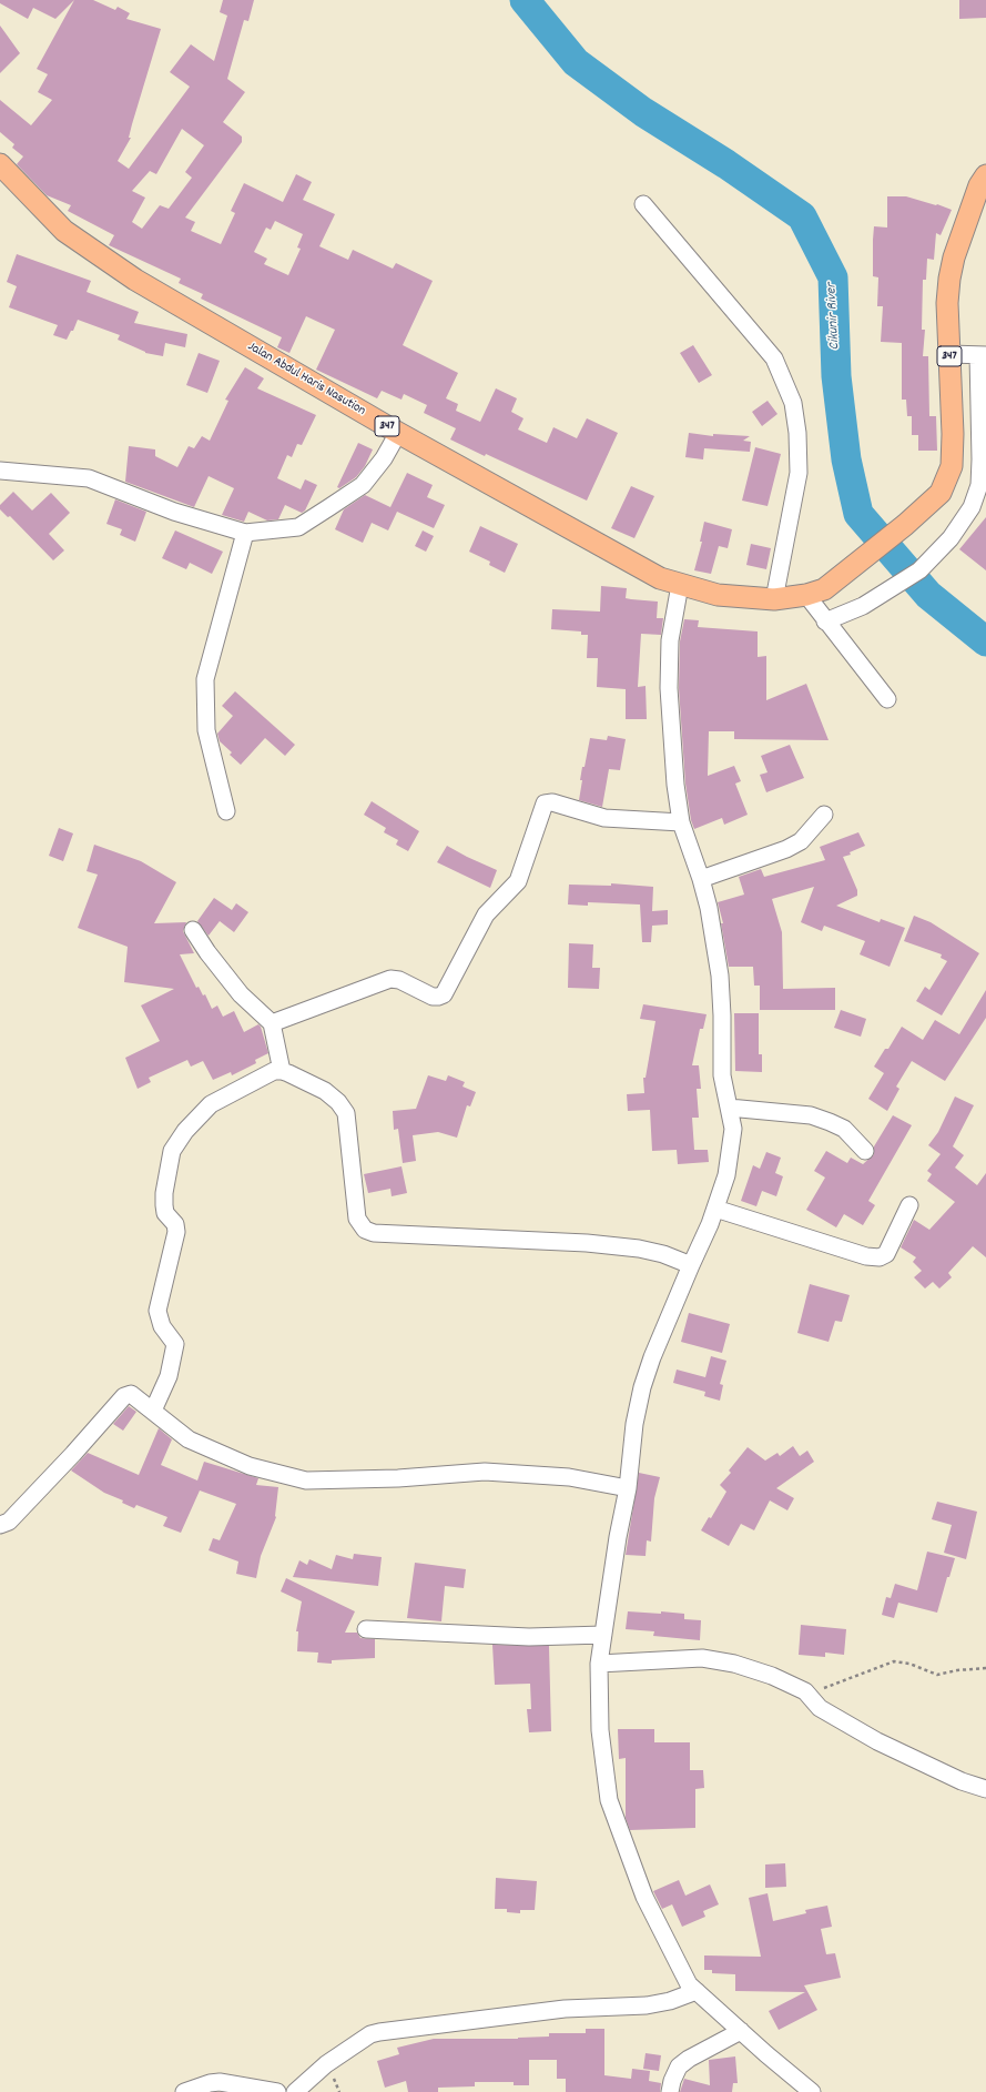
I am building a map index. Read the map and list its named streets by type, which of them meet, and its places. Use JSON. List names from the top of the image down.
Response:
{
  "streets": {
    "main road": ["347", "Jalan Abdul Haris Nasution"]
  },
  "crossings": [
    ["347", "Jalan Abdul Haris Nasution"]
  ],
  "water": ["Cikunir River"]
}
